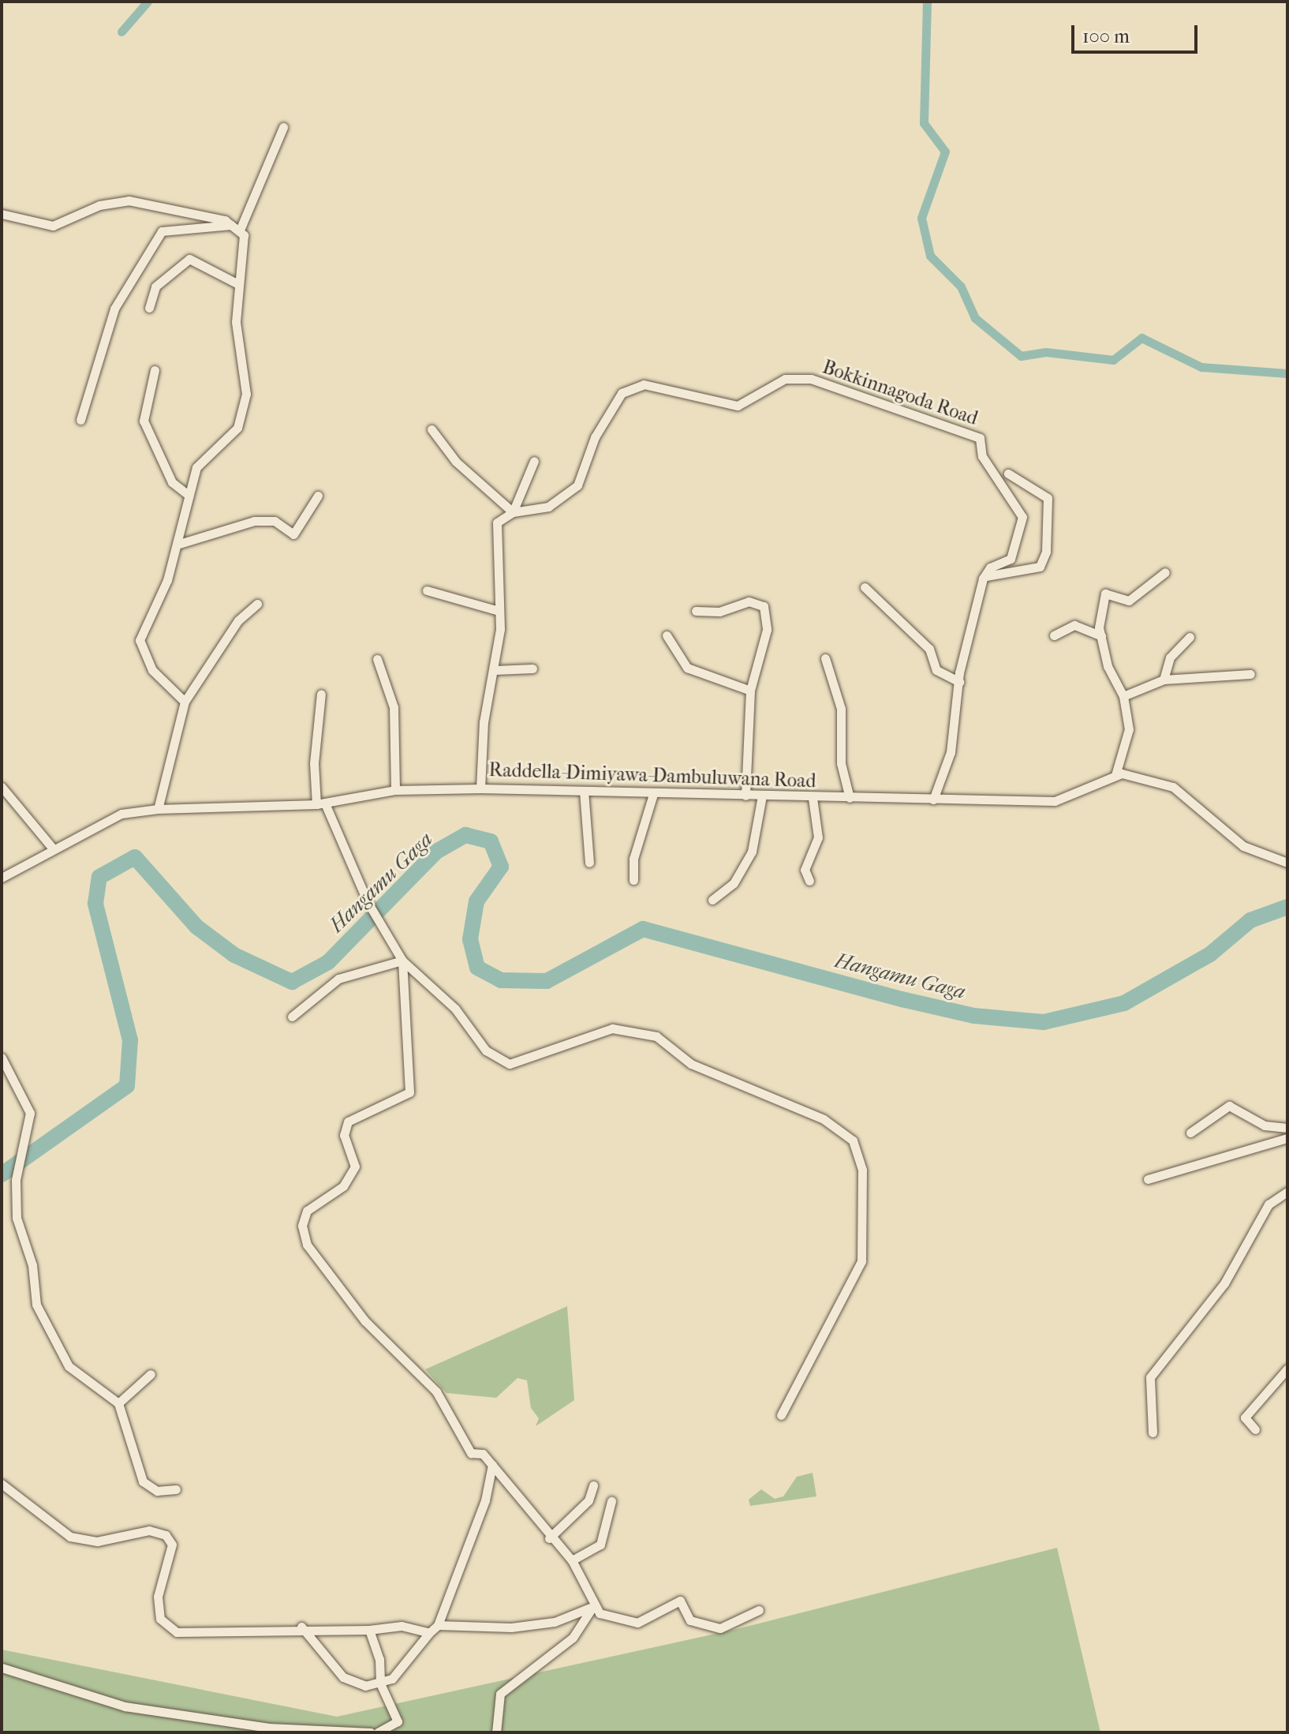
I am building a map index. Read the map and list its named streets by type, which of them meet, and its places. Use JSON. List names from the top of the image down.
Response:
{
  "streets": {
    "street": ["Bokkinnagoda Road", "Raddella-Dimiyawa-Dambuluwana Road"]
  },
  "water": ["Hangamu Gaga"],
  "scale_bar": "100 m"
}
